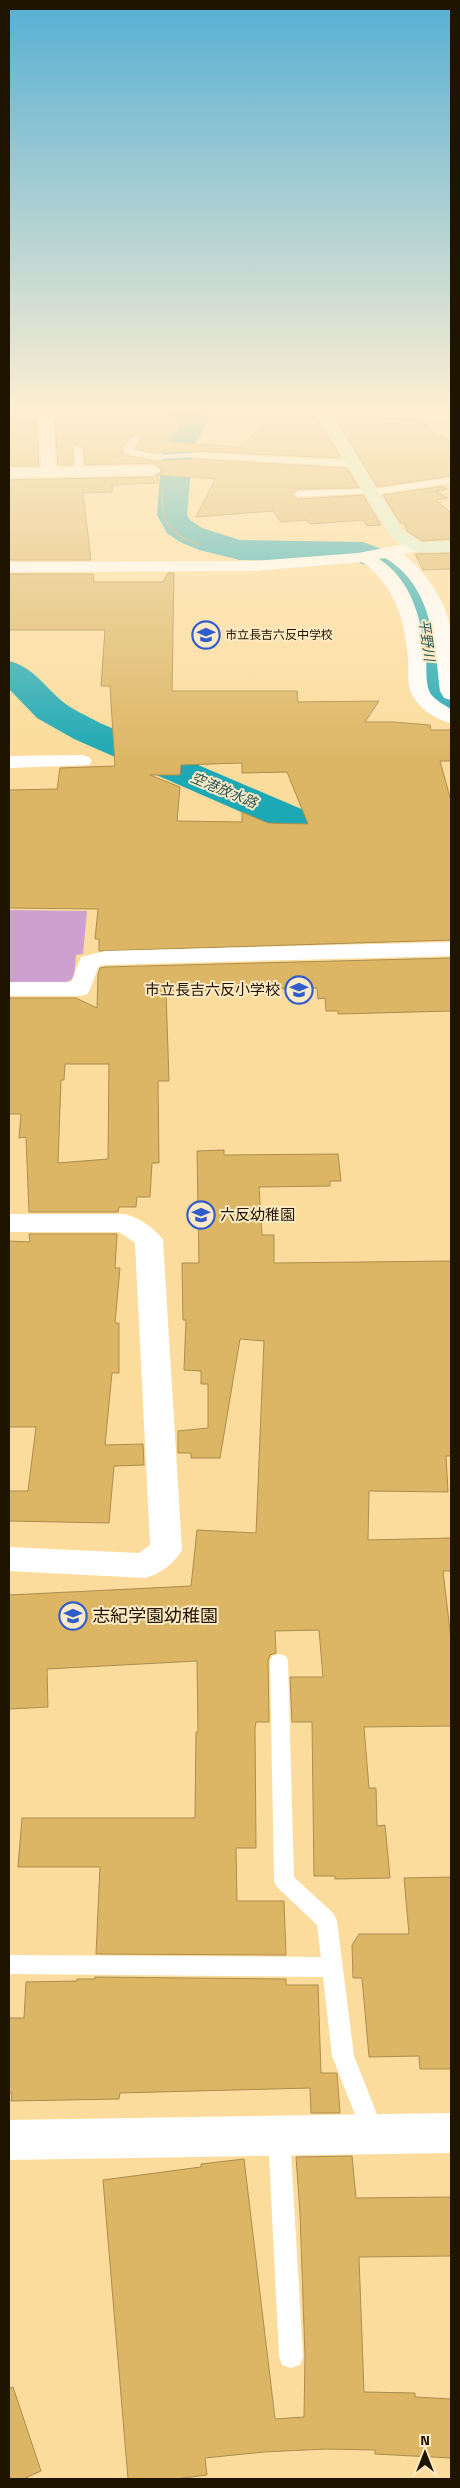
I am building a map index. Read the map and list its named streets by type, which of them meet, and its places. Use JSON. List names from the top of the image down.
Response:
{
  "water": ["平野川", "空港放水路"],
  "places": {
    "school or university": [
      "市立長吉六反中学校",
      "市立長吉六反小学校",
      "六反幼稚園",
      "志紀学園幼稚園"
    ]
  },
  "north": "top"
}
